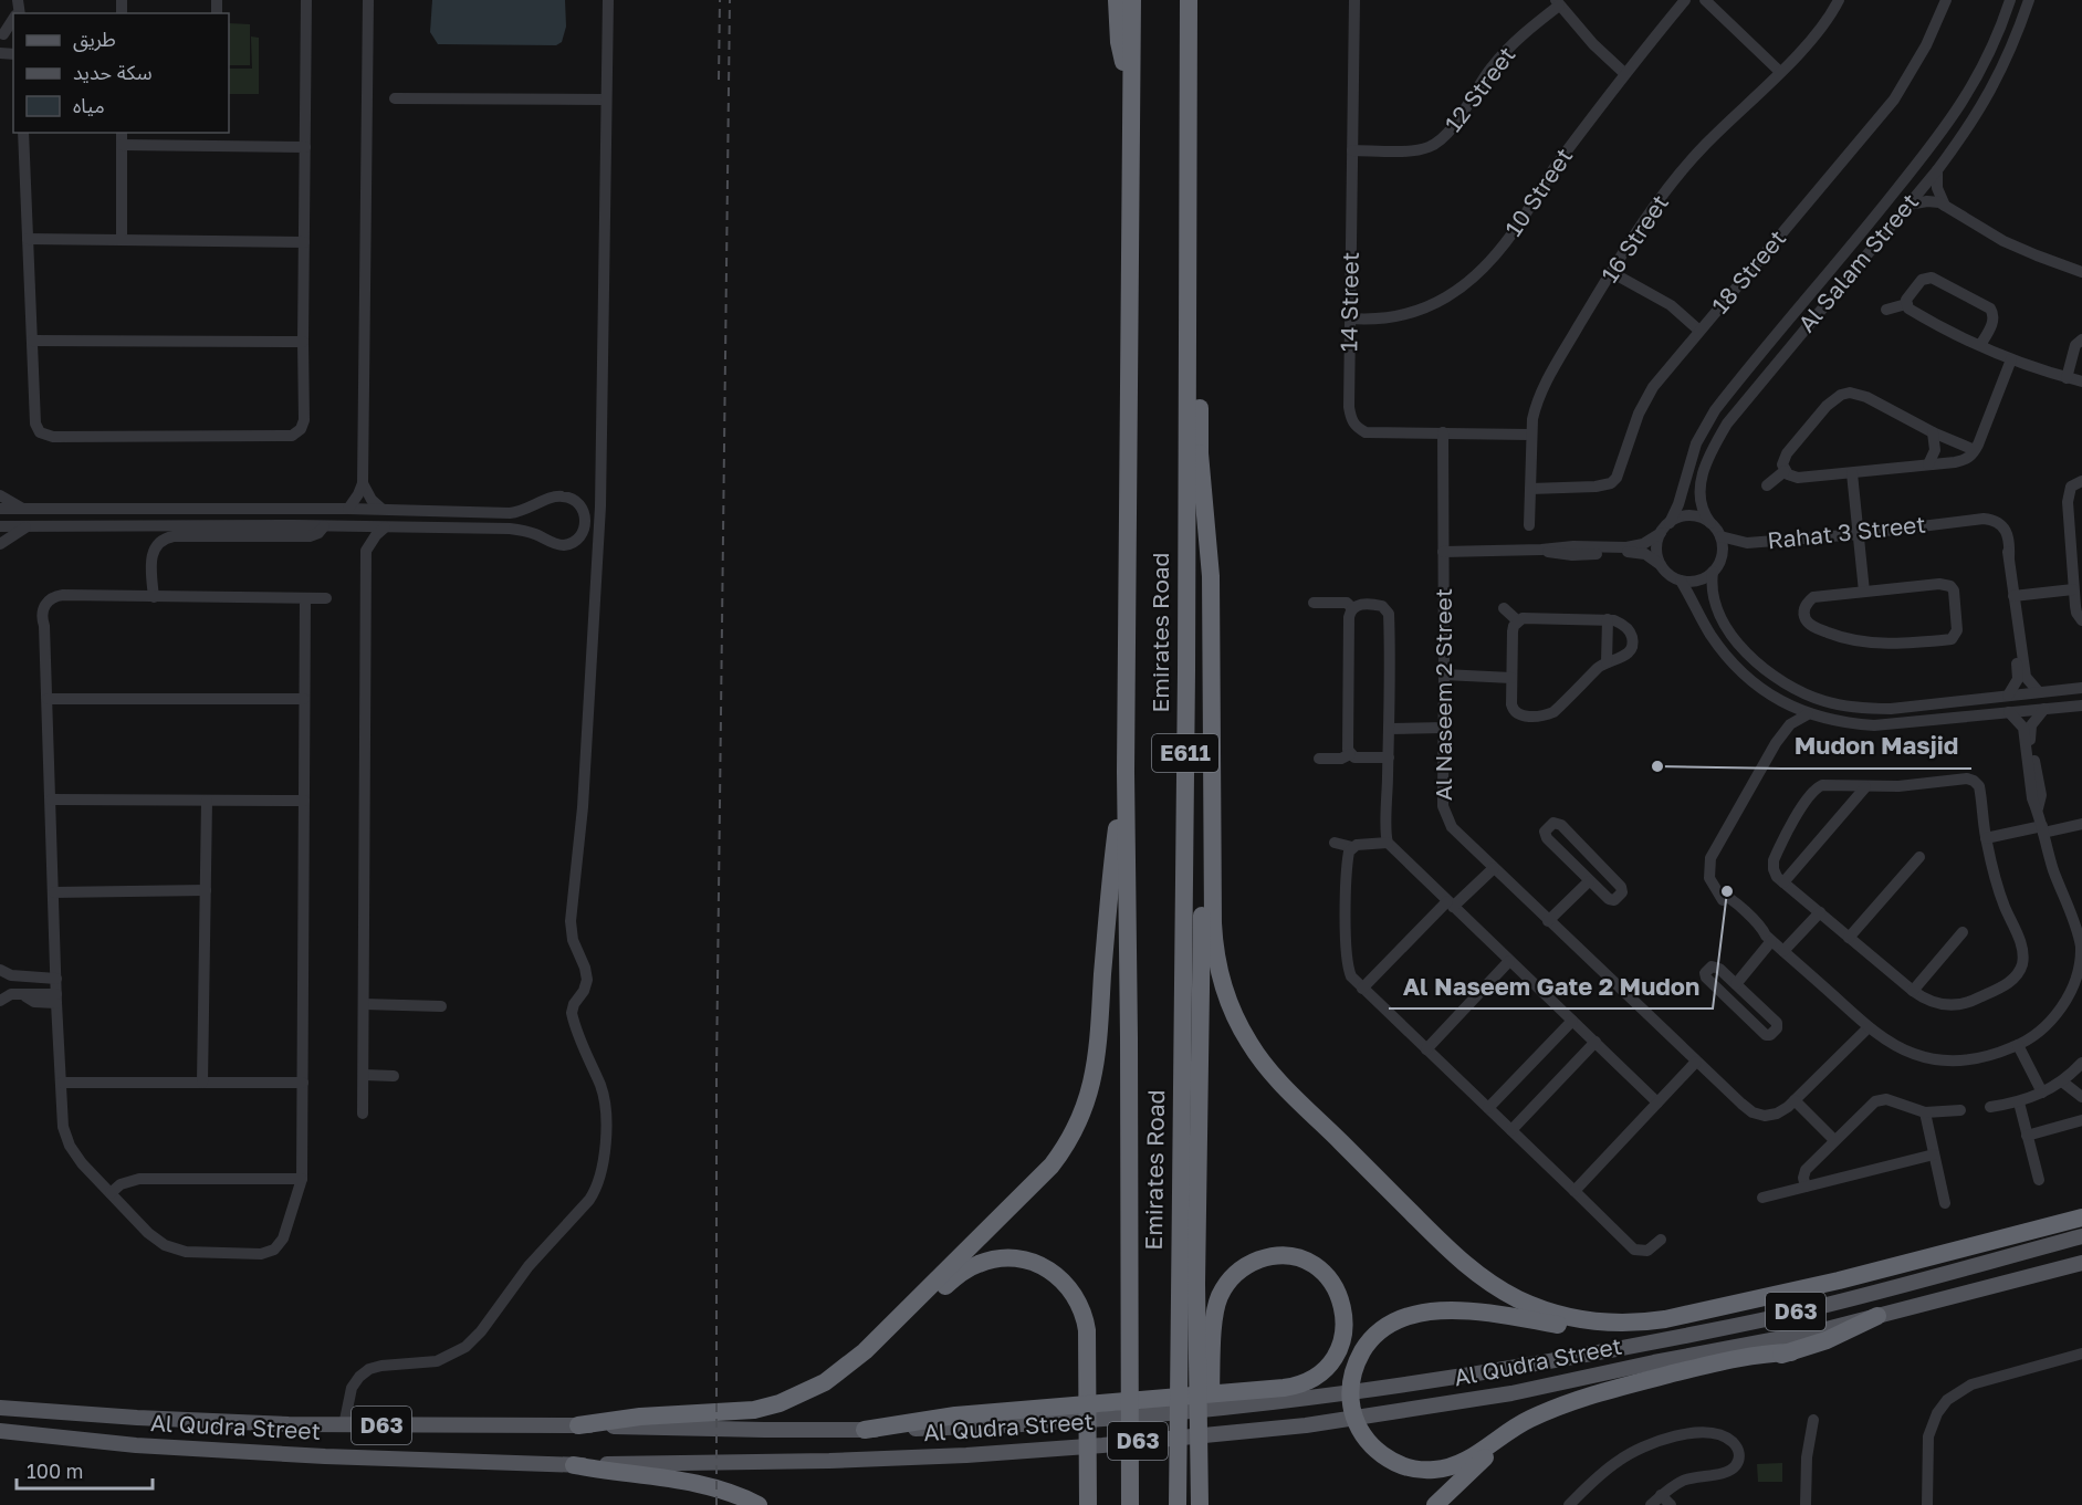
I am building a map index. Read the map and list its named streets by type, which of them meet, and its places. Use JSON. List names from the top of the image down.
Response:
{
  "streets": {
    "highway": ["Emirates Road", "E611"],
    "main road": ["D63", "Al Qudra Street"],
    "street": [
      "12 Street",
      "10 Street",
      "16 Street",
      "Al Salam Street",
      "18 Street",
      "14 Street",
      "Rahat 3 Street",
      "Al Naseem 2 Street"
    ]
  },
  "crossings": [
    ["12 Street", "14 Street"],
    ["10 Street", "14 Street"],
    ["16 Street", "18 Street"],
    ["16 Street", "14 Street"],
    ["Al Salam Street", "Rahat 3 Street"],
    ["14 Street", "Al Naseem 2 Street"]
  ],
  "places": ["Mudon Masjid", "Al Naseem Gate 2 Mudon"],
  "legend": ["طريق", "سكة حديد", "مياه"],
  "scale_bar": "100 m"
}
